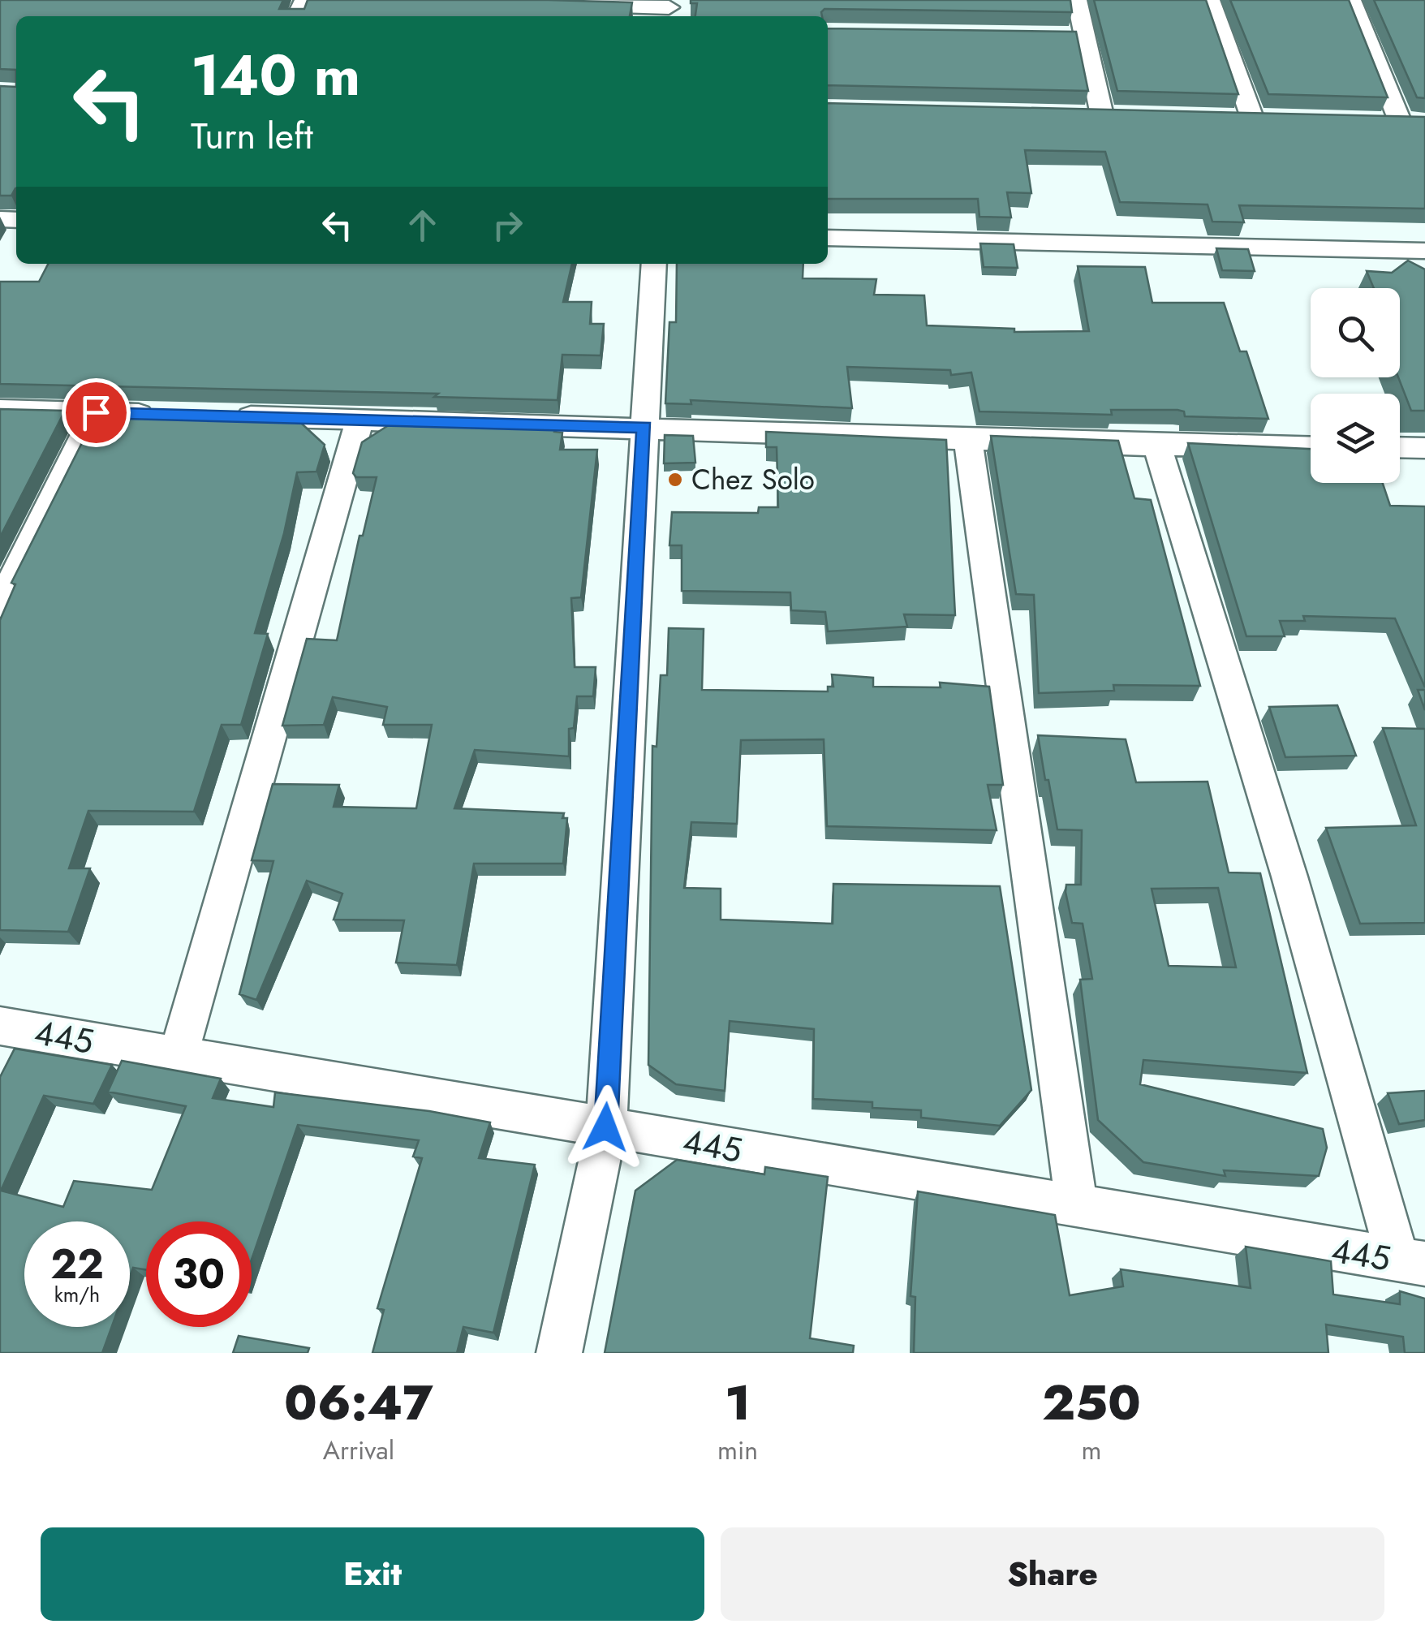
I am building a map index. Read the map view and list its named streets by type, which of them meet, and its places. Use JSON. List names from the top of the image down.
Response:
{
  "streets": {
    "street": ["445"]
  },
  "places": ["Chez Solo"],
  "page": {
    "turn": ["140 m", "Turn left"],
    "speed": "22 km/h",
    "limit": "30",
    "eta": [
      "06:47",
      "Arrival",
      "1",
      "min",
      "250",
      "m"
    ],
    "buttons": ["Exit", "Share"]
  }
}
